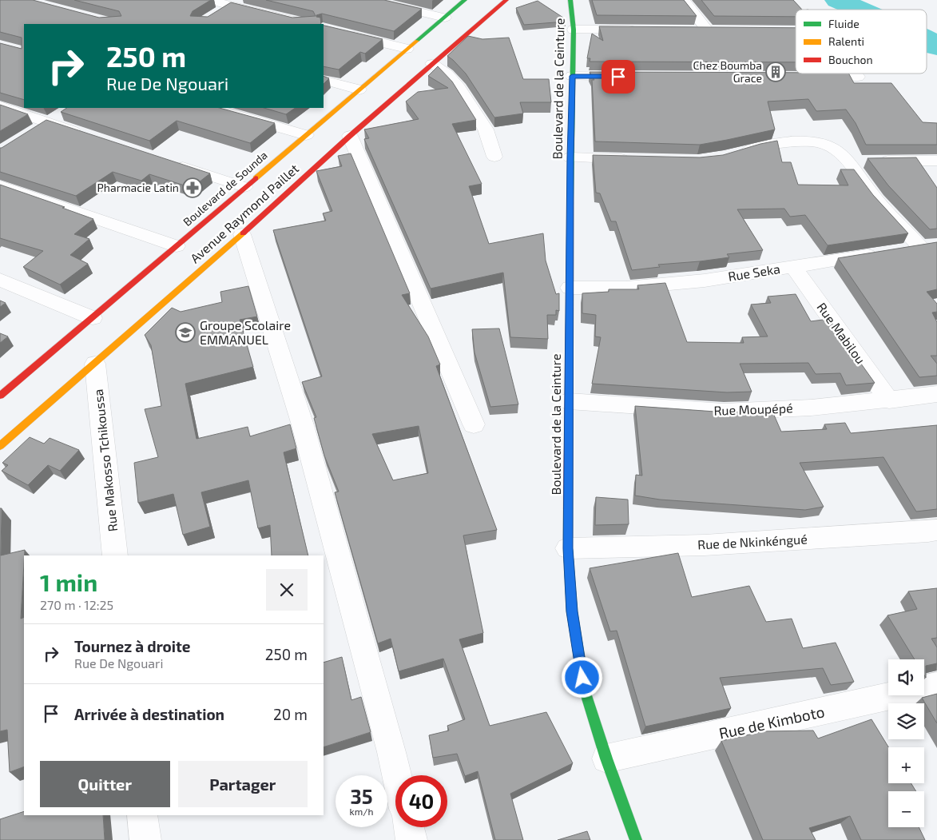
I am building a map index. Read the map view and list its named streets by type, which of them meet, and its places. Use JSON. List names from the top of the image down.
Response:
{
  "streets": {
    "main road": ["Boulevard de la Ceinture", "Boulevard de Sounda", "Avenue Raymond Paillet"],
    "street": [
      "Rue Seka",
      "Rue Mabilou",
      "Rue Moupépé",
      "Rue Makosso Tchikoussa",
      "Rue de Nkinkéngué",
      "Rue de Kimboto"
    ]
  },
  "crossings": [
    ["Boulevard de la Ceinture", "Rue Seka"],
    ["Boulevard de la Ceinture", "Rue Moupépé"],
    ["Boulevard de la Ceinture", "Rue de Nkinkéngué"],
    ["Boulevard de la Ceinture", "Rue de Kimboto"],
    ["Avenue Raymond Paillet", "Rue Makosso Tchikoussa"],
    ["Rue Seka", "Rue Mabilou"],
    ["Rue Mabilou", "Rue Moupépé"]
  ],
  "places": {
    "building": ["Chez Boumba Grace"],
    "pharmacy": ["Pharmacie Latin"],
    "school or university": ["Groupe Scolaire EMMANUEL"]
  },
  "legend": ["Fluide", "Ralenti", "Bouchon"],
  "page": {
    "turn": ["250 m", "Rue De Ngouari"],
    "heading": ["1 min", "270 m · 12:25"],
    "list": [
      {
        "name": "Tournez à droite",
        "note": "Rue De Ngouari",
        "value": "250 m"
      },
      {
        "name": "Arrivée à destination",
        "value": "20 m"
      }
    ],
    "map_buttons": ["+", "−"],
    "buttons": ["Quitter", "Partager"],
    "speed": "35 km/h",
    "limit": "40"
  }
}
